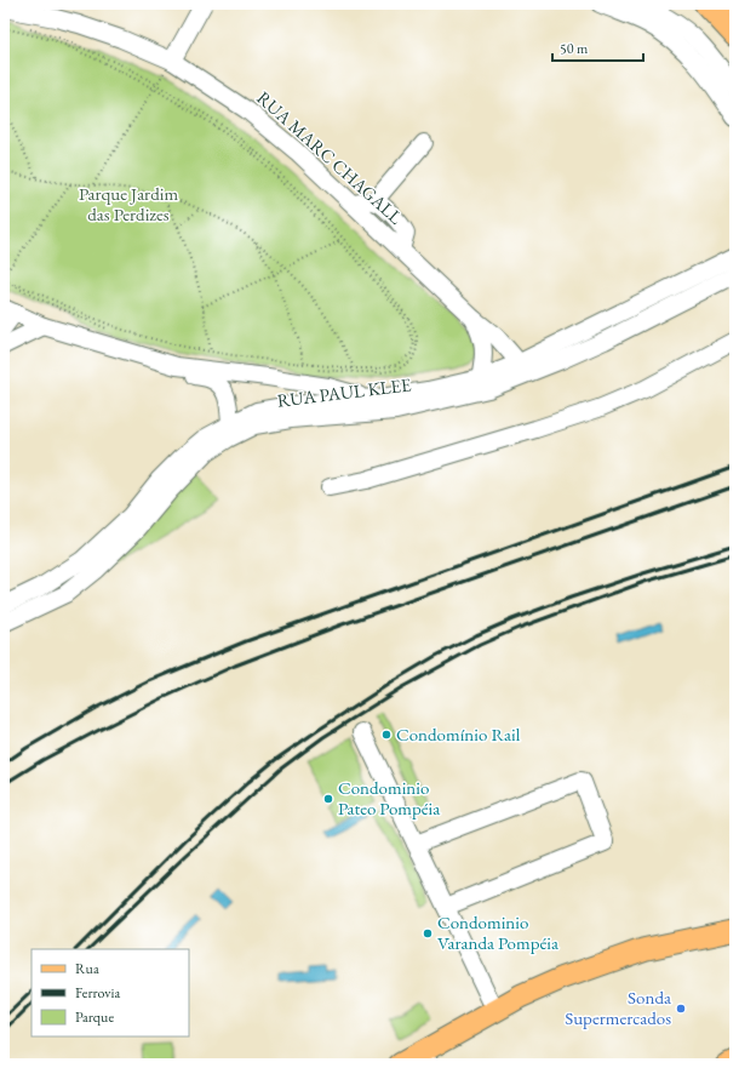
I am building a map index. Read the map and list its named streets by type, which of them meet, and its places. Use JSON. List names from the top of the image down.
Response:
{
  "streets": {
    "street": ["RUA MARC CHAGALL", "RUA PAUL KLEE"]
  },
  "crossings": [
    ["RUA MARC CHAGALL", "RUA PAUL KLEE"]
  ],
  "parks": ["Parque Jardim das Perdizes"],
  "places": [
    "Condomínio Rail",
    "Condominio Pateo Pompéia",
    "Condominio Varanda Pompéia",
    "Sonda Supermercados"
  ],
  "legend": ["Rua", "Ferrovia", "Parque"],
  "scale_bar": "50 m"
}
